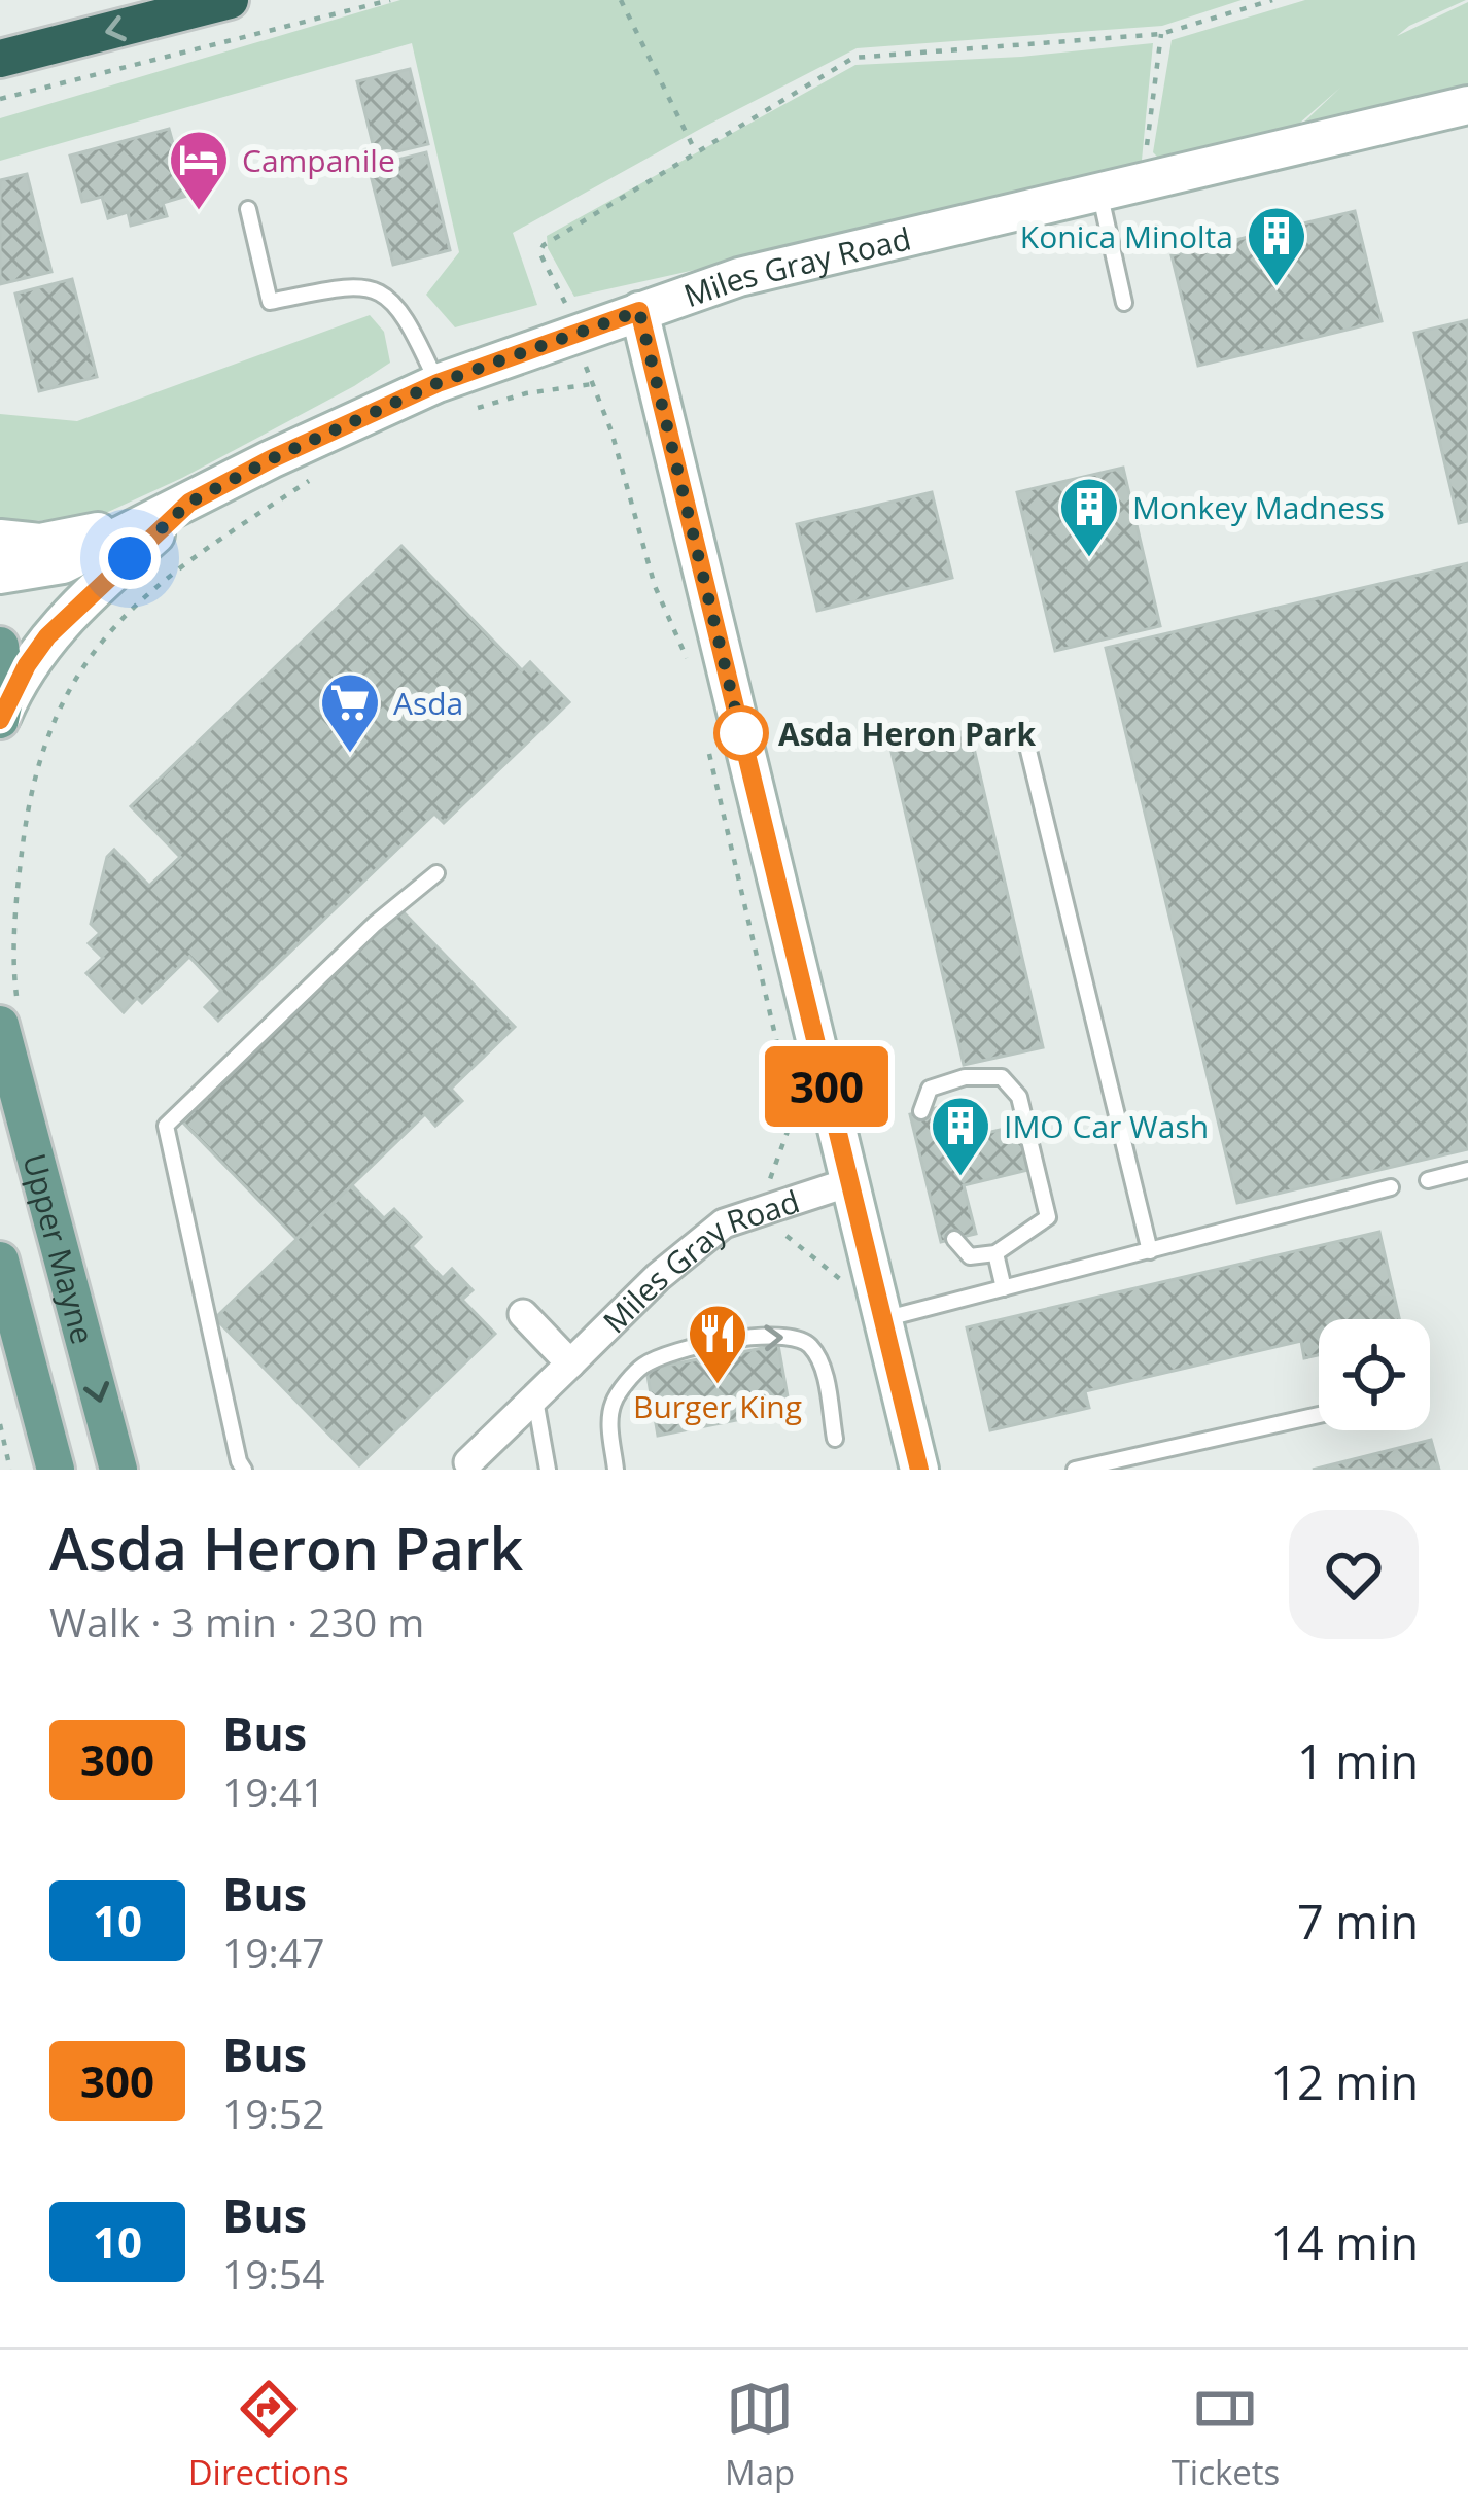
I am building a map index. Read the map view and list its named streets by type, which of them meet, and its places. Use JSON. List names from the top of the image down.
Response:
{
  "streets": {
    "main road": ["Upper Mayne"],
    "street": ["Miles Gray Road"]
  },
  "places": {
    "hotel": ["Campanile"],
    "building": ["Konica Minolta", "Monkey Madness", "IMO Car Wash"],
    "other": ["Asda Heron Park"],
    "supermarket": ["Asda"],
    "restaurant": ["Burger King"]
  },
  "lines": ["bus line 300"],
  "page": {
    "on_map": "300",
    "heading": ["Asda Heron Park", "Walk · 3 min · 230 m"],
    "list": [
      {
        "mark": "300",
        "name": "Bus",
        "note": "19:41",
        "value": "1 min"
      },
      {
        "mark": "10",
        "name": "Bus",
        "note": "19:47",
        "value": "7 min"
      },
      {
        "mark": "300",
        "name": "Bus",
        "note": "19:52",
        "value": "12 min"
      },
      {
        "mark": "10",
        "name": "Bus",
        "note": "19:54",
        "value": "14 min"
      }
    ],
    "tabs": ["Directions", "Map", "Tickets"]
  }
}
